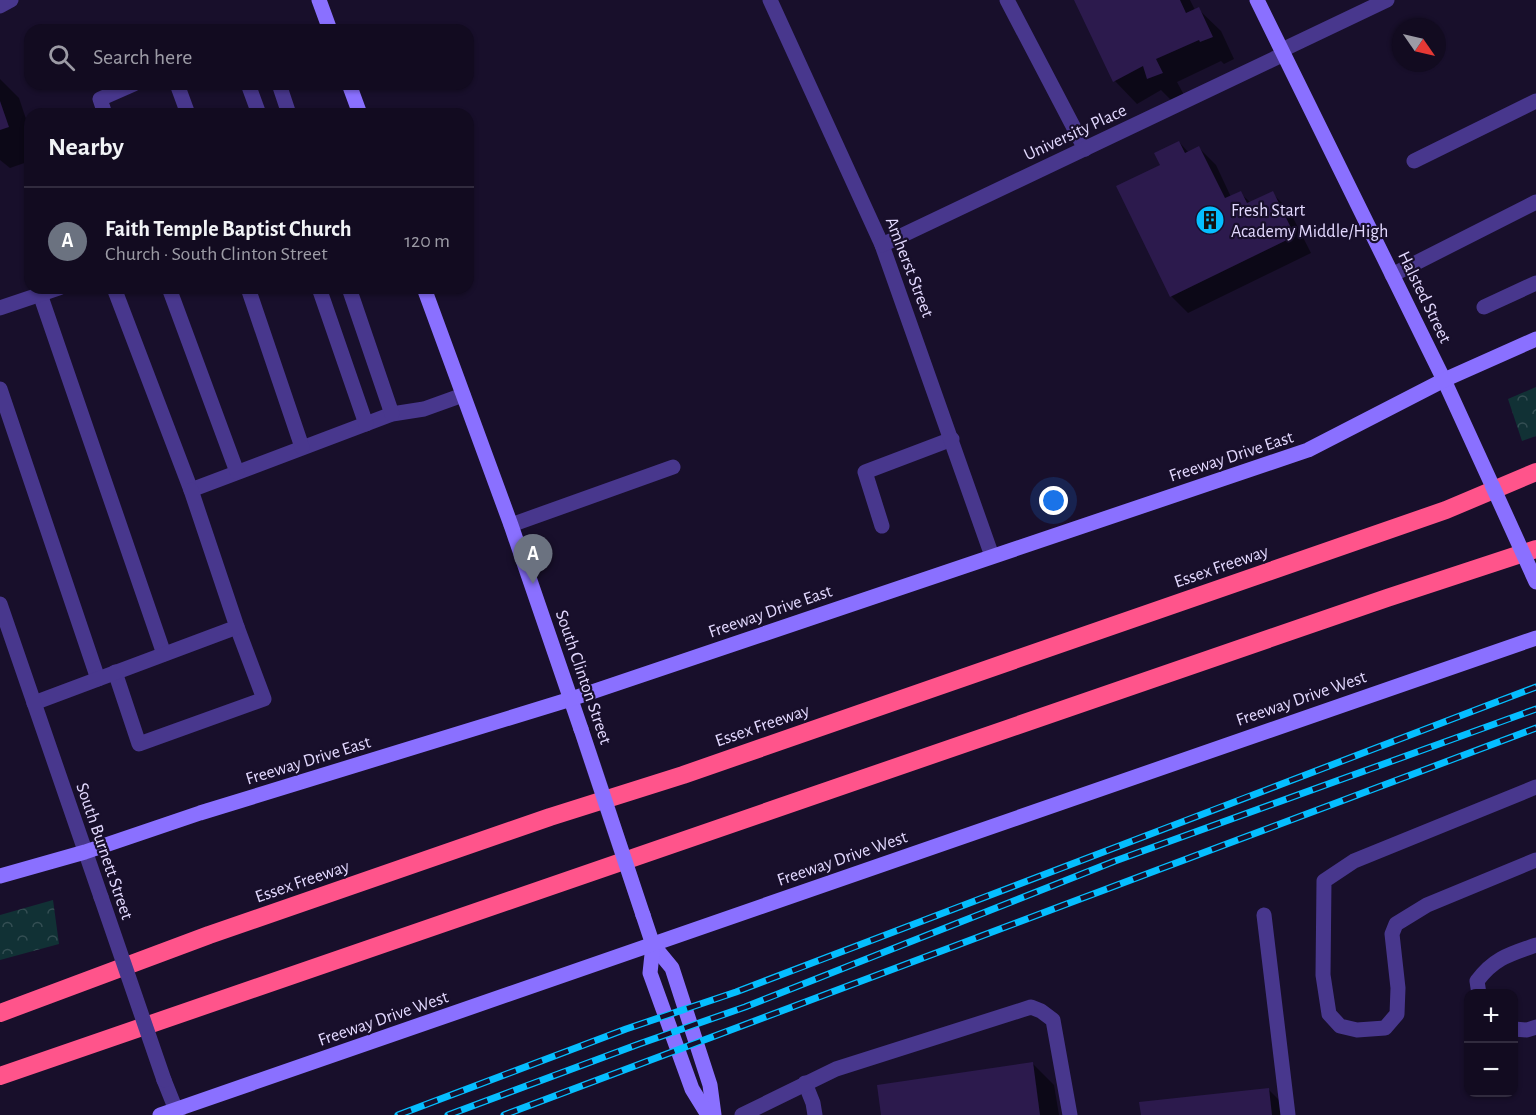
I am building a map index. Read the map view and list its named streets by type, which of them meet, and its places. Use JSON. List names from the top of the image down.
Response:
{
  "streets": {
    "highway": ["Essex Freeway"],
    "main road": [
      "Halsted Street",
      "Freeway Drive East",
      "South Clinton Street",
      "Freeway Drive West"
    ],
    "street": ["University Place", "Amherst Street", "South Burnett Street"]
  },
  "crossings": [
    ["University Place", "Amherst Street"],
    ["University Place", "Halsted Street"],
    ["Amherst Street", "Freeway Drive East"],
    ["Halsted Street", "Freeway Drive East"],
    ["Freeway Drive East", "South Clinton Street"],
    ["Freeway Drive East", "South Burnett Street"],
    ["South Clinton Street", "Freeway Drive West"],
    ["Freeway Drive West", "South Burnett Street"]
  ],
  "places": {
    "building": ["Fresh Start Academy Middle/High"]
  },
  "north": "bottom right",
  "page": {
    "search": "Search here",
    "heading": "Nearby",
    "list": [
      {
        "mark": "A",
        "name": "Faith Temple Baptist Church",
        "note": "Church · South Clinton Street",
        "value": "120 m"
      }
    ],
    "pins": "A",
    "map_buttons": ["+", "−"]
  }
}
